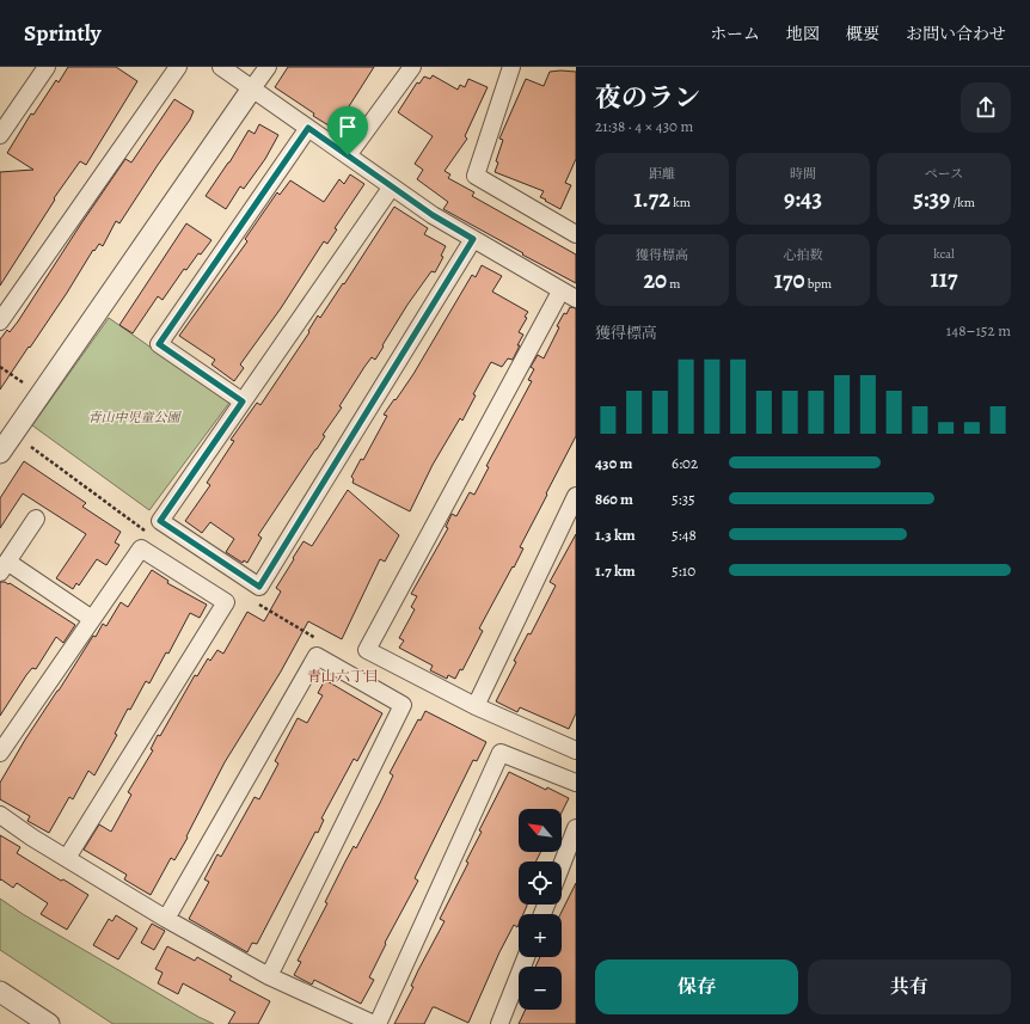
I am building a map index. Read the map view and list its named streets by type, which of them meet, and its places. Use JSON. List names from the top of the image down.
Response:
{
  "districts": ["青山六丁目"],
  "parks": ["青山中児童公園"],
  "north": "top left",
  "page": {
    "header": "Sprintly",
    "nav": [
      "ホーム",
      "地図",
      "概要",
      "お問い合わせ"
    ],
    "heading": ["夜のラン", "21:38 · 4 × 430 m"],
    "stats": [
      ["距離", "1.72 km"],
      ["時間", "9:43"],
      ["ペース", "5:39 /km"],
      ["獲得標高", "20 m"],
      ["心拍数", "170 bpm"],
      ["kcal", "117"]
    ],
    "chart": ["獲得標高", "148–152 m"],
    "list": [
      {
        "name": "430 m",
        "note": "6:02"
      },
      {
        "name": "860 m",
        "note": "5:35"
      },
      {
        "name": "1.3 km",
        "note": "5:48"
      },
      {
        "name": "1.7 km",
        "note": "5:10"
      }
    ],
    "map_buttons": ["+", "−"],
    "buttons": ["保存", "共有"]
  }
}
